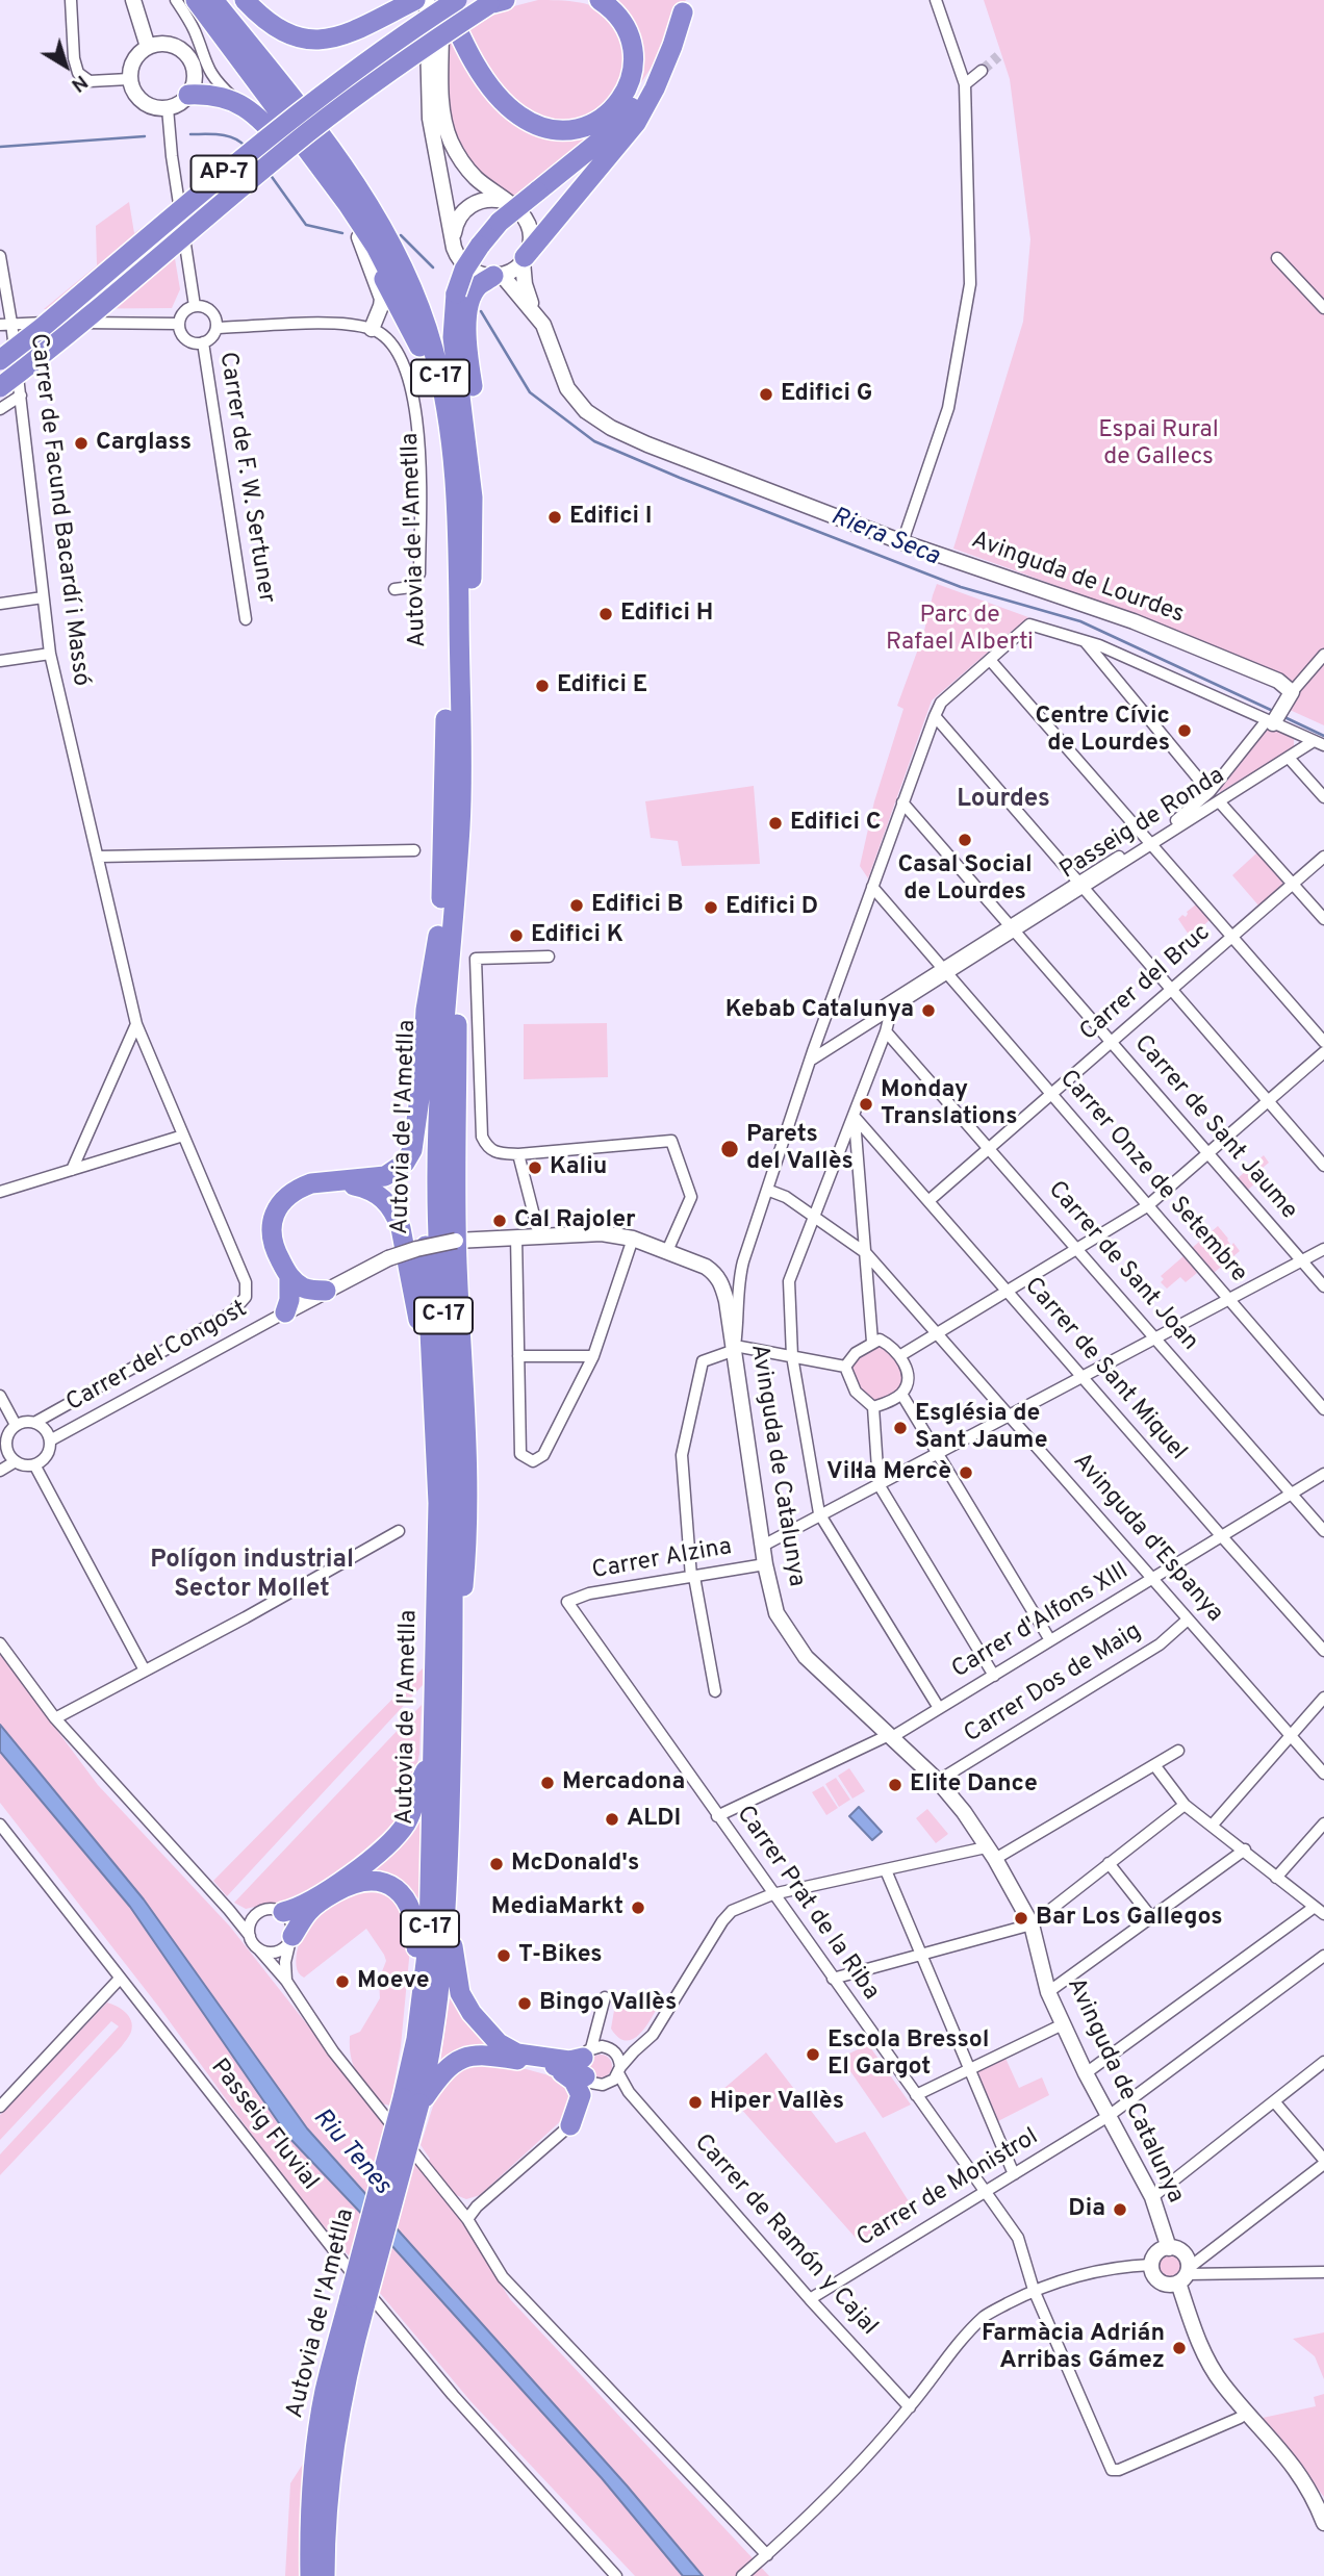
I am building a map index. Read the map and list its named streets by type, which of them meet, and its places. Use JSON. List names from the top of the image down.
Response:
{
  "streets": {
    "highway": ["AP-7", "C-17", "Autovia de l'Ametlla"],
    "street": [
      "Carrer de F. W. Sertuner",
      "Carrer de Facund Bacardí i Massó",
      "Avinguda de Lourdes",
      "Passeig de Ronda",
      "Carrer del Bruc",
      "Carrer de Sant Jaume",
      "Carrer Onze de Setembre",
      "Carrer de Sant Joan",
      "Carrer del Congost",
      "Carrer de Sant Miquel",
      "Avinguda de Catalunya",
      "Avinguda d'Espanya",
      "Carrer Alzina",
      "Carrer d'Alfons XIII",
      "Carrer Dos de Maig",
      "Carrer Prat de la Riba",
      "Passeig Fluvial",
      "Carrer de Monistrol",
      "Carrer de Ramón y Cajal"
    ]
  },
  "crossings": [
    ["Carrer de Facund Bacardí i Massó", "Carrer del Congost"],
    ["Passeig de Ronda", "Carrer de Sant Jaume"],
    ["Passeig de Ronda", "Carrer Onze de Setembre"],
    ["Carrer del Bruc", "Carrer de Sant Jaume"],
    ["Carrer del Bruc", "Carrer Onze de Setembre"],
    ["Carrer del Bruc", "Carrer de Sant Joan"],
    ["Carrer del Bruc", "Carrer de Sant Miquel"],
    ["Carrer de Sant Joan", "Carrer d'Alfons XIII"],
    ["Carrer de Sant Miquel", "Carrer d'Alfons XIII"],
    ["Avinguda de Catalunya", "Carrer Alzina"],
    ["Avinguda de Catalunya", "Carrer d'Alfons XIII"],
    ["Avinguda de Catalunya", "Carrer Dos de Maig"],
    ["Avinguda de Catalunya", "Carrer de Monistrol"],
    ["Avinguda d'Espanya", "Carrer d'Alfons XIII"],
    ["Avinguda d'Espanya", "Carrer Dos de Maig"],
    ["Carrer Alzina", "Carrer Prat de la Riba"],
    ["Carrer d'Alfons XIII", "Carrer Prat de la Riba"],
    ["Carrer Prat de la Riba", "Carrer de Monistrol"],
    ["Carrer de Monistrol", "Carrer de Ramón y Cajal"]
  ],
  "districts": ["Lourdes", "Polígon industrial Sector Mollet"],
  "water": ["Riera Seca", "Riu Tenes"],
  "parks": ["Espai Rural de Gallecs", "Parc de Rafael Alberti"],
  "places": [
    "Edifici G",
    "Carglass",
    "Edifici I",
    "Edifici H",
    "Edifici E",
    "Centre Cívic de Lourdes",
    "Edifici C",
    "Casal Social de Lourdes",
    "Edifici B",
    "Edifici D",
    "Edifici K",
    "Kebab Catalunya",
    "Monday Translations",
    "Parets del Vallès",
    "Kaliu",
    "Cal Rajoler",
    "Església de Sant Jaume",
    "Vil·la Mercè",
    "Mercadona",
    "Elite Dance",
    "ALDI",
    "McDonald's",
    "MediaMarkt",
    "Bar Los Gallegos",
    "T-Bikes",
    "Moeve",
    "Bingo Vallès",
    "Escola Bressol El Gargot",
    "Hiper Vallès",
    "Dia",
    "Farmàcia Adrián Arribas Gámez"
  ],
  "north": "bottom right"
}
